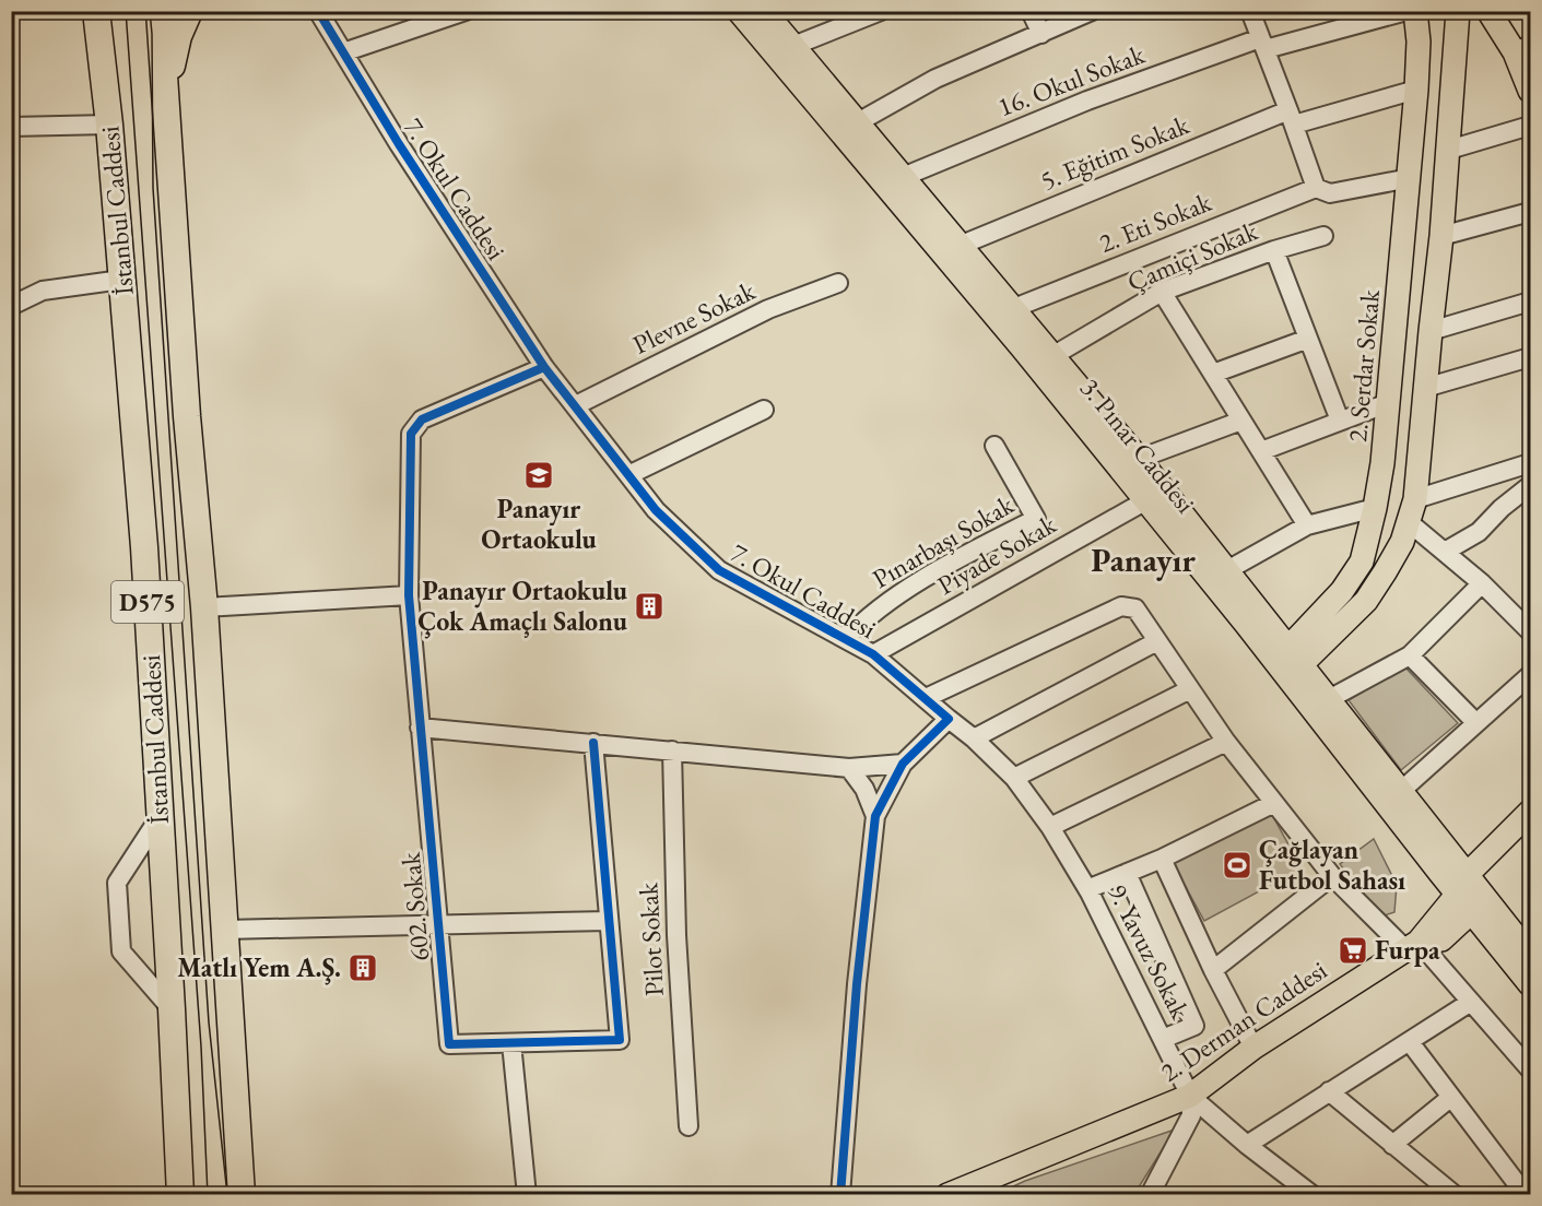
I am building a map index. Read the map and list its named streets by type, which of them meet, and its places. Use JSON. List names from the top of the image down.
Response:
{
  "streets": {
    "highway": ["İstanbul Caddesi", "D575"],
    "main road": ["2. Serdar Sokak", "3. Pınar Caddesi", "2. Derman Caddesi"],
    "street": [
      "16. Okul Sokak",
      "5. Eğitim Sokak",
      "7. Okul Caddesi",
      "2. Eti Sokak",
      "Çamiçi Sokak",
      "Plevne Sokak",
      "Pınarbaşı Sokak",
      "Piyade Sokak",
      "602. Sokak",
      "Pilot Sokak",
      "9. Yavuz Sokak"
    ]
  },
  "crossings": [
    ["5. Eğitim Sokak", "2. Serdar Sokak"],
    ["7. Okul Caddesi", "Plevne Sokak"],
    ["7. Okul Caddesi", "Pınarbaşı Sokak"],
    ["7. Okul Caddesi", "Piyade Sokak"],
    ["7. Okul Caddesi", "602. Sokak"],
    ["7. Okul Caddesi", "9. Yavuz Sokak"],
    ["3. Pınar Caddesi", "Piyade Sokak"],
    ["9. Yavuz Sokak", "2. Derman Caddesi"]
  ],
  "districts": ["Panayır"],
  "places": {
    "school or university": ["Panayır Ortaokulu"],
    "building": ["Panayır Ortaokulu Çok Amaçlı Salonu", "Matlı Yem A.Ş."],
    "sports": ["Çağlayan Futbol Sahası"],
    "supermarket": ["Furpa"]
  }
}
